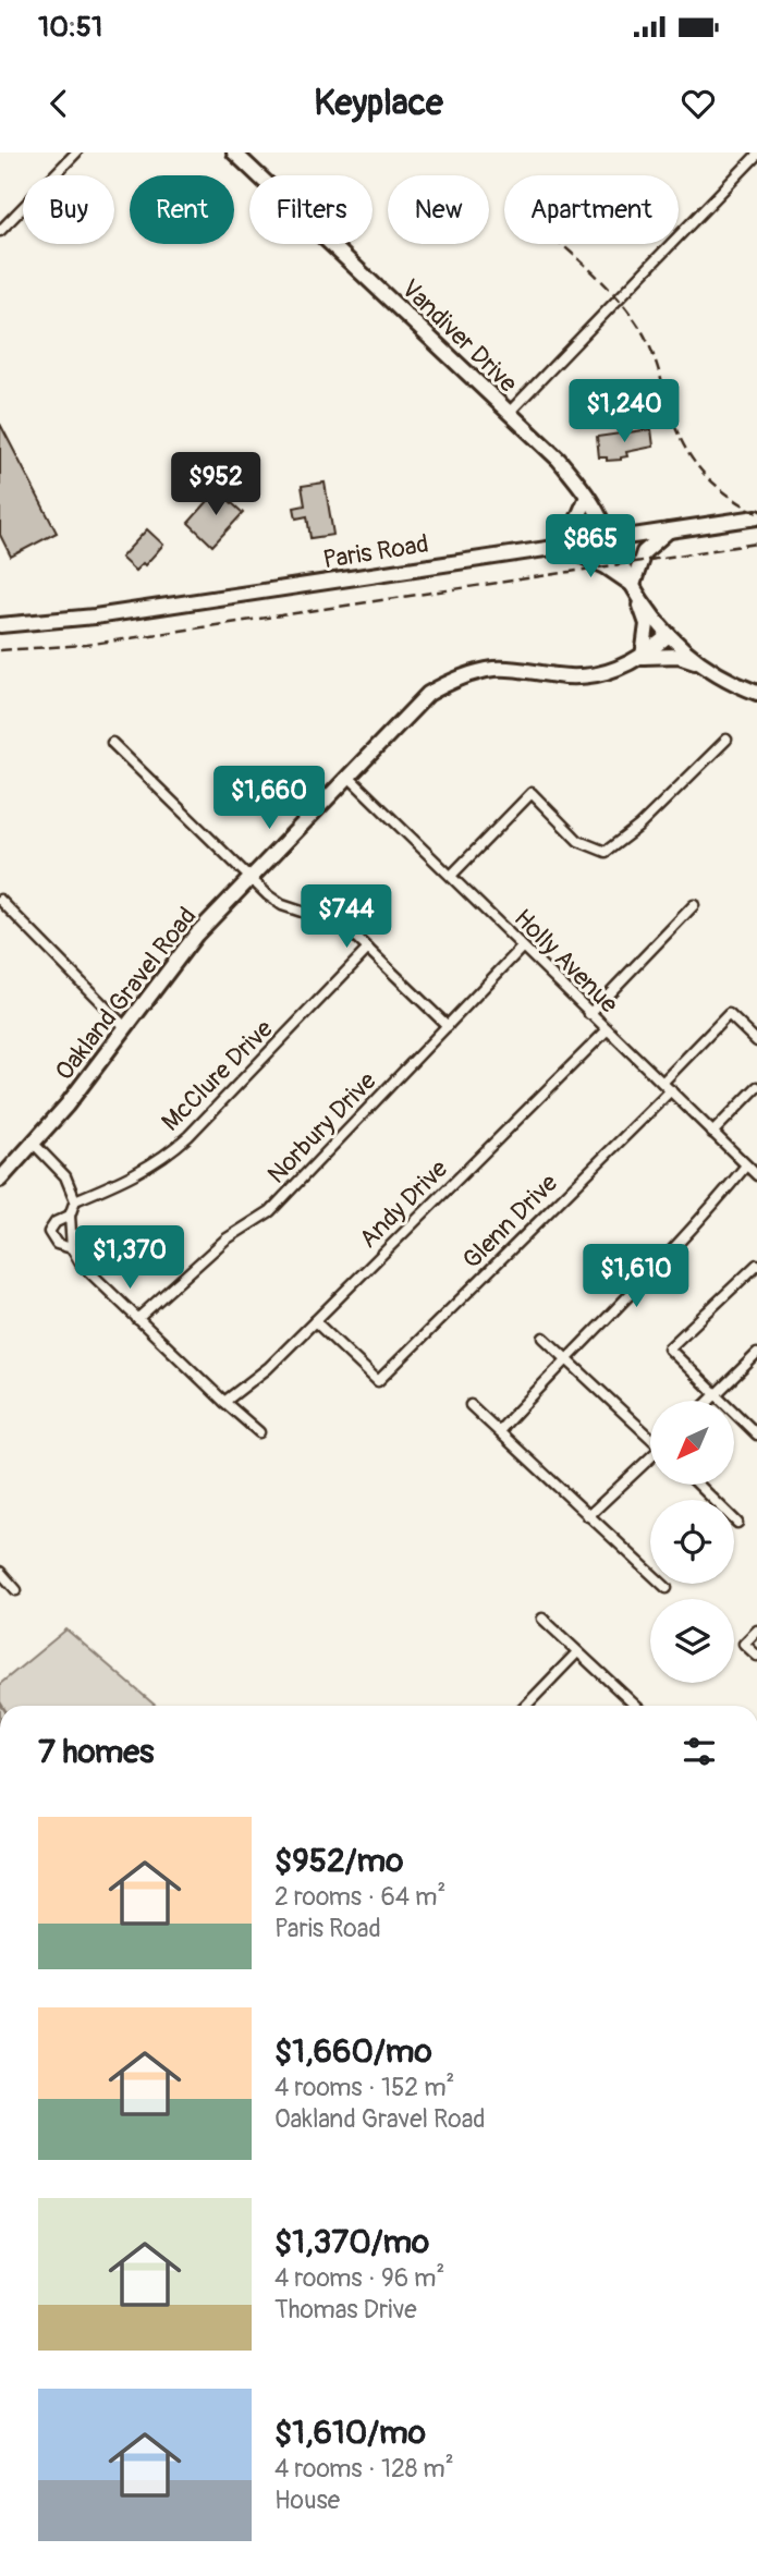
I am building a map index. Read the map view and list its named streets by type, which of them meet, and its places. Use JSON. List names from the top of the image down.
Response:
{
  "streets": {
    "main road": ["Vandiver Drive", "Paris Road", "Oakland Gravel Road"],
    "street": [
      "Holly Avenue",
      "McClure Drive",
      "Norbury Drive",
      "Andy Drive",
      "Glenn Drive"
    ]
  },
  "crossings": [
    ["Vandiver Drive", "Paris Road"],
    ["Vandiver Drive", "Oakland Gravel Road"],
    ["Holly Avenue", "Oakland Gravel Road"],
    ["Holly Avenue", "Norbury Drive"],
    ["Holly Avenue", "Andy Drive"],
    ["Holly Avenue", "Glenn Drive"],
    ["Andy Drive", "Glenn Drive"]
  ],
  "north": "bottom left",
  "page": {
    "status": "10:51",
    "header": "Keyplace",
    "chip": [
      "Buy",
      "Rent",
      "Filters",
      "New",
      "Apartment"
    ],
    "price": [
      "$1,240",
      "$952",
      "$865",
      "$1,660",
      "$744",
      "$1,370",
      "$1,610"
    ],
    "heading": "7 homes",
    "list": [
      {
        "name": "$952/mo",
        "note": "2 rooms · 64 m² · Paris Road"
      },
      {
        "name": "$1,660/mo",
        "note": "4 rooms · 152 m² · Oakland Gravel Road"
      },
      {
        "name": "$1,370/mo",
        "note": "4 rooms · 96 m² · Thomas Drive"
      },
      {
        "name": "$1,610/mo",
        "note": "4 rooms · 128 m² · House"
      }
    ]
  }
}
